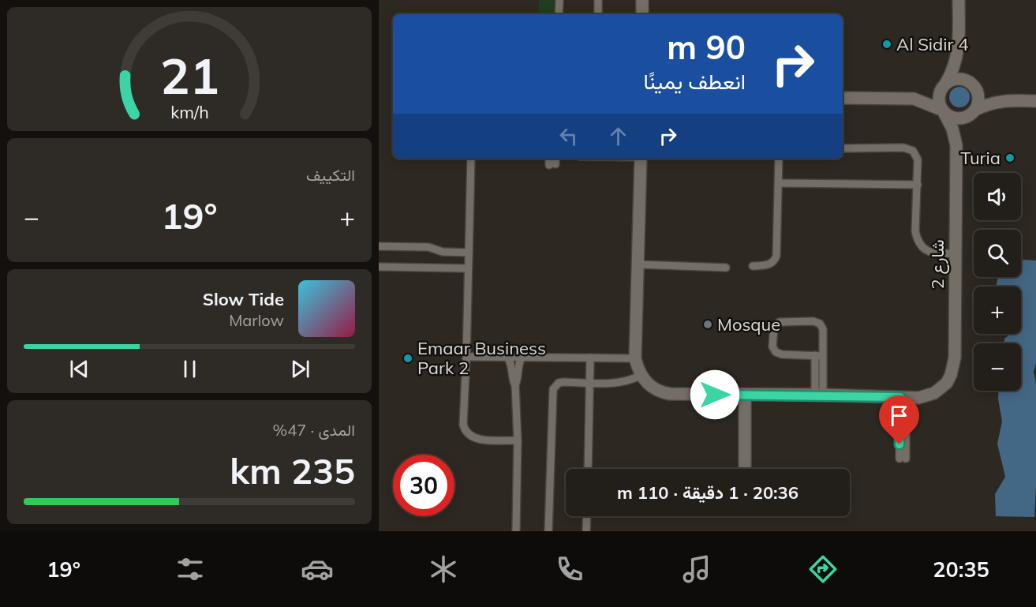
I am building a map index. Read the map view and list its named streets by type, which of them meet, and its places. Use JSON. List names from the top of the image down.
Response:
{
  "streets": {
    "street": ["شارع 2"]
  },
  "places": [
    "Al Sidir 4",
    "Turia",
    "Mosque",
    "Emaar Business Park 2"
  ],
  "page": {
    "turn": ["90 m", "انعطف يمينًا"],
    "tile": [
      "التكييف",
      ["المدى · 47%", "235 km"]
    ],
    "map_buttons": ["+", "−"],
    "heat": ["−", "19°", "+"],
    "song": ["Slow Tide", "Marlow"],
    "limit": "30",
    "trip": "20:36 · 1 دقيقة · 110 m",
    "tabs": ["20:35", "19°"],
    "gauge": ["21", "km/h"]
  }
}
